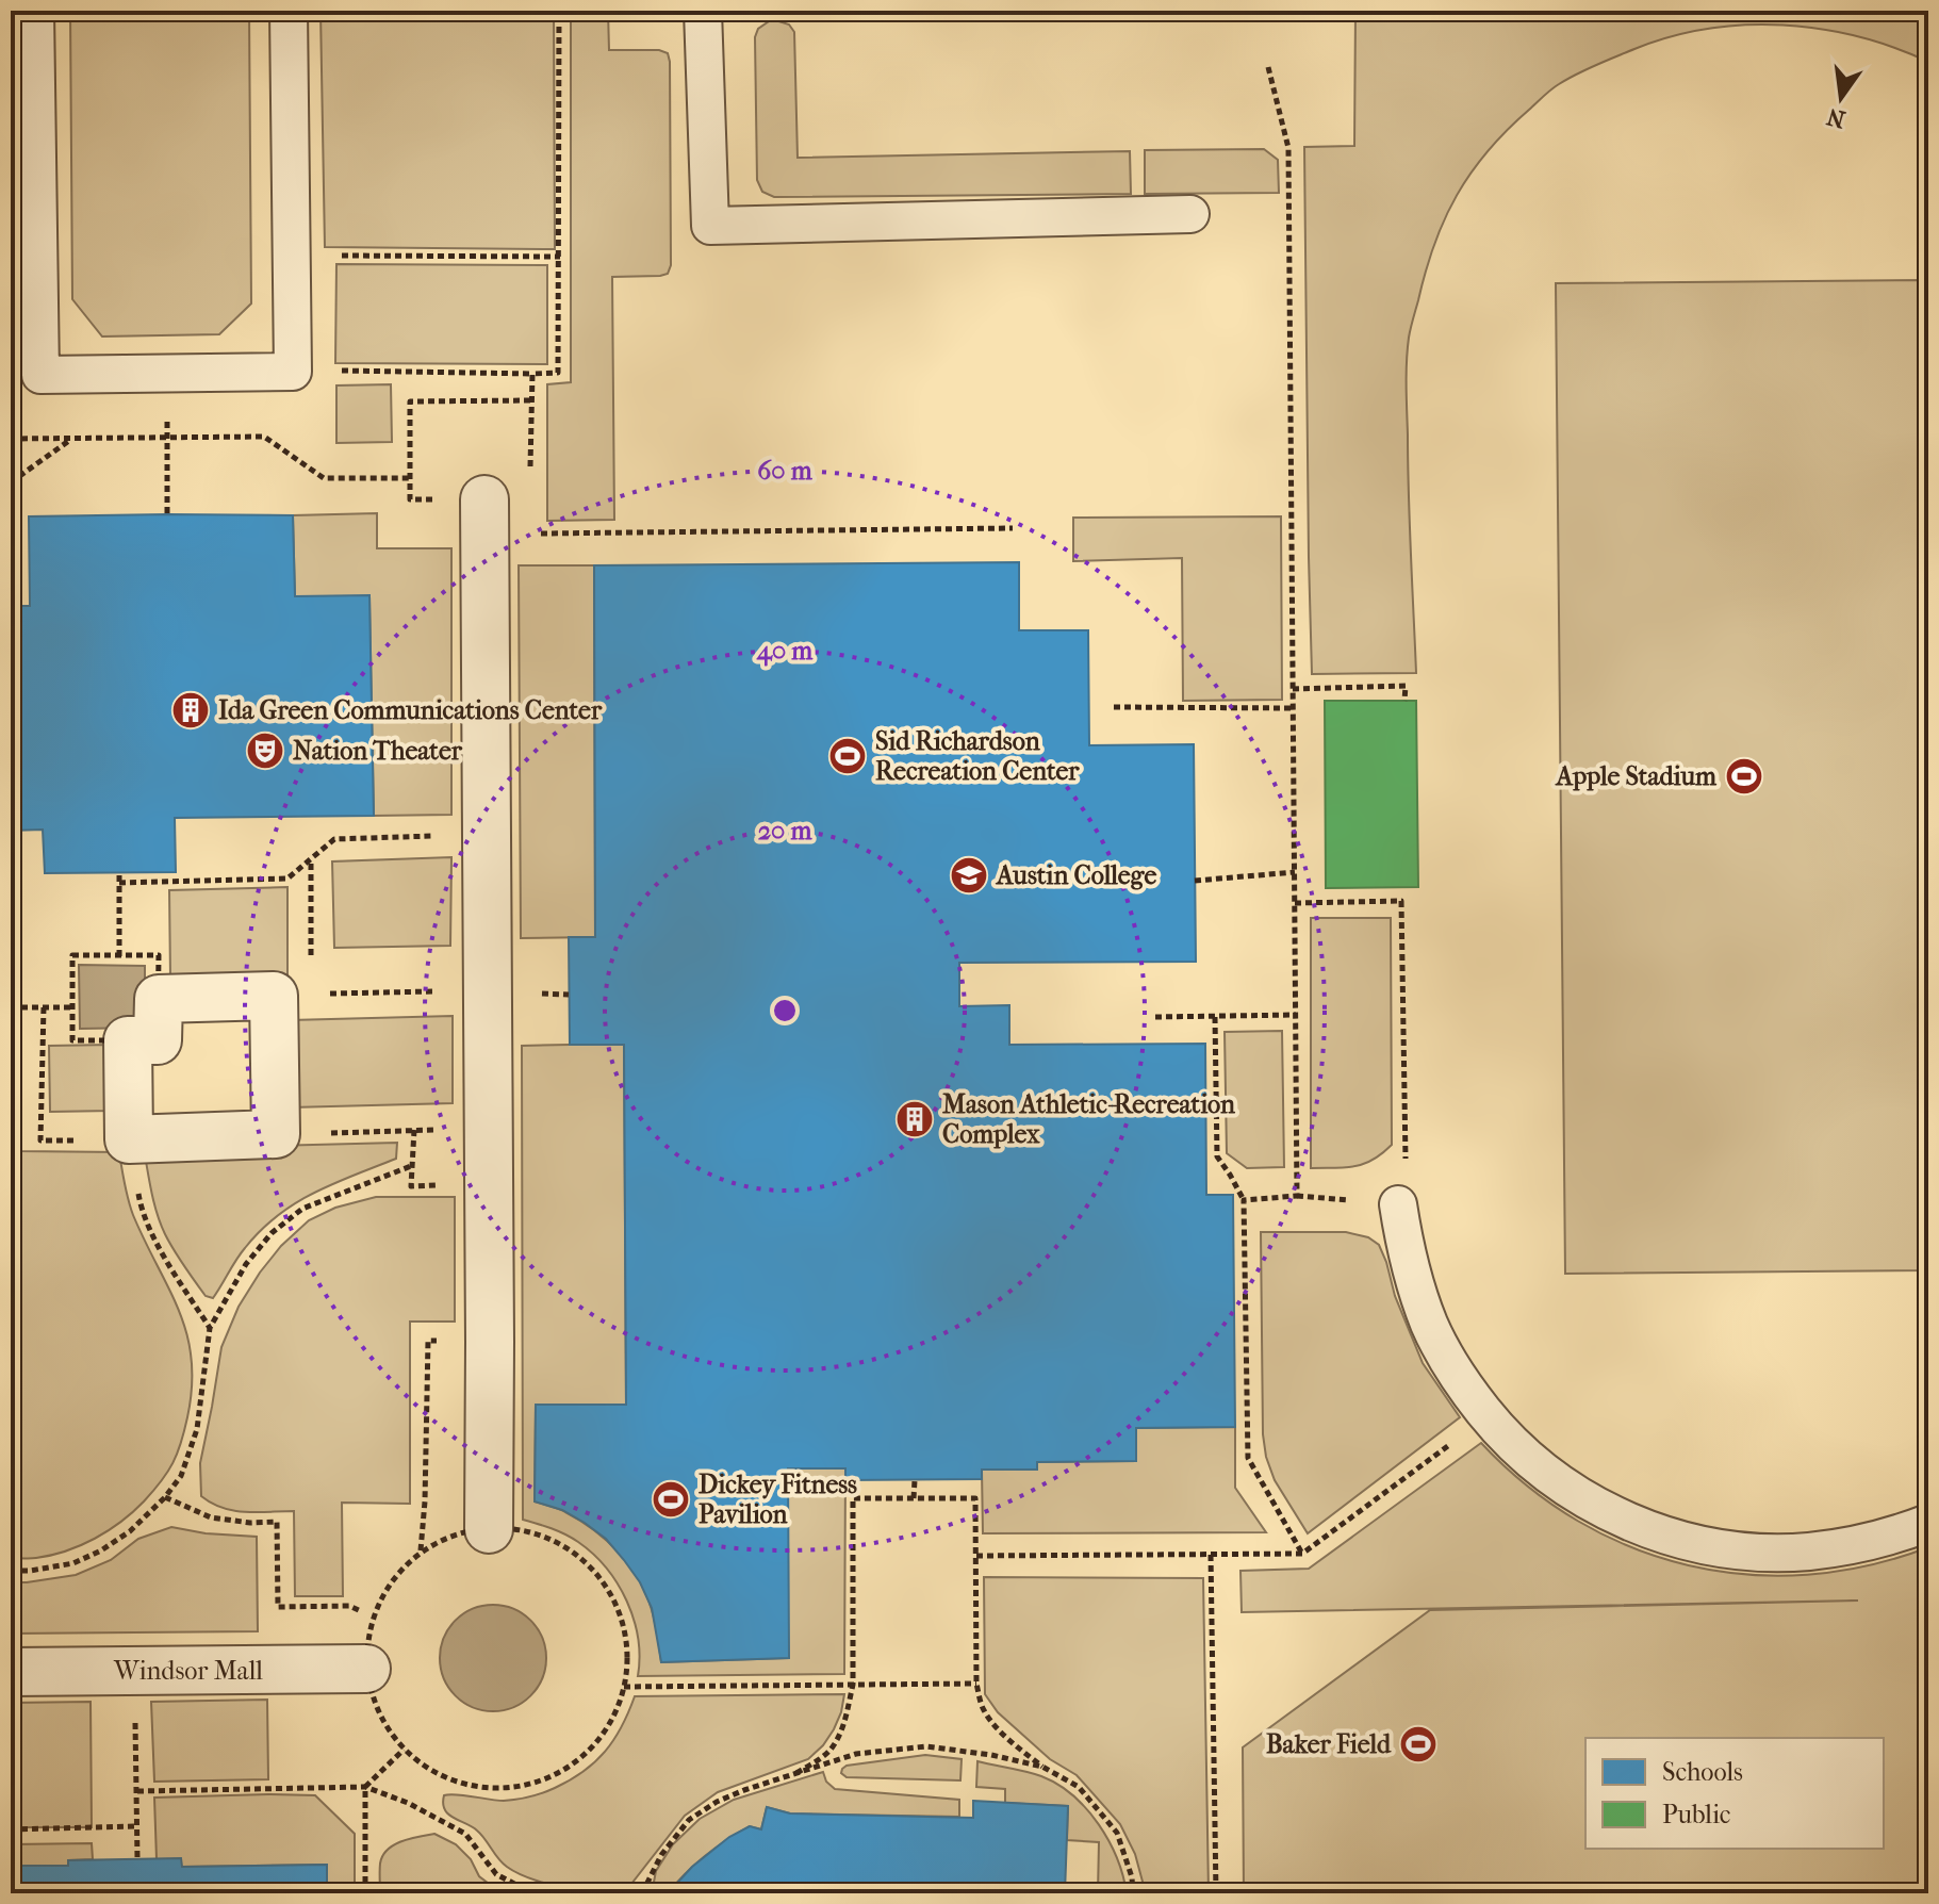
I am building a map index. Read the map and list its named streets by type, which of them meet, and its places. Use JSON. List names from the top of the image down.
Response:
{
  "streets": {
    "street": ["Windsor Mall"]
  },
  "places": {
    "building": ["Ida Green Communications Center", "Mason Athletic-Recreation Complex"],
    "theatre": ["Nation Theater"],
    "sports": [
      "Sid Richardson Recreation Center",
      "Apple Stadium",
      "Dickey Fitness Pavilion",
      "Baker Field"
    ],
    "school or university": ["Austin College"]
  },
  "legend": ["Schools", "Public"],
  "north": "bottom",
  "rings": ["60 m", "40 m", "20 m"]
}
